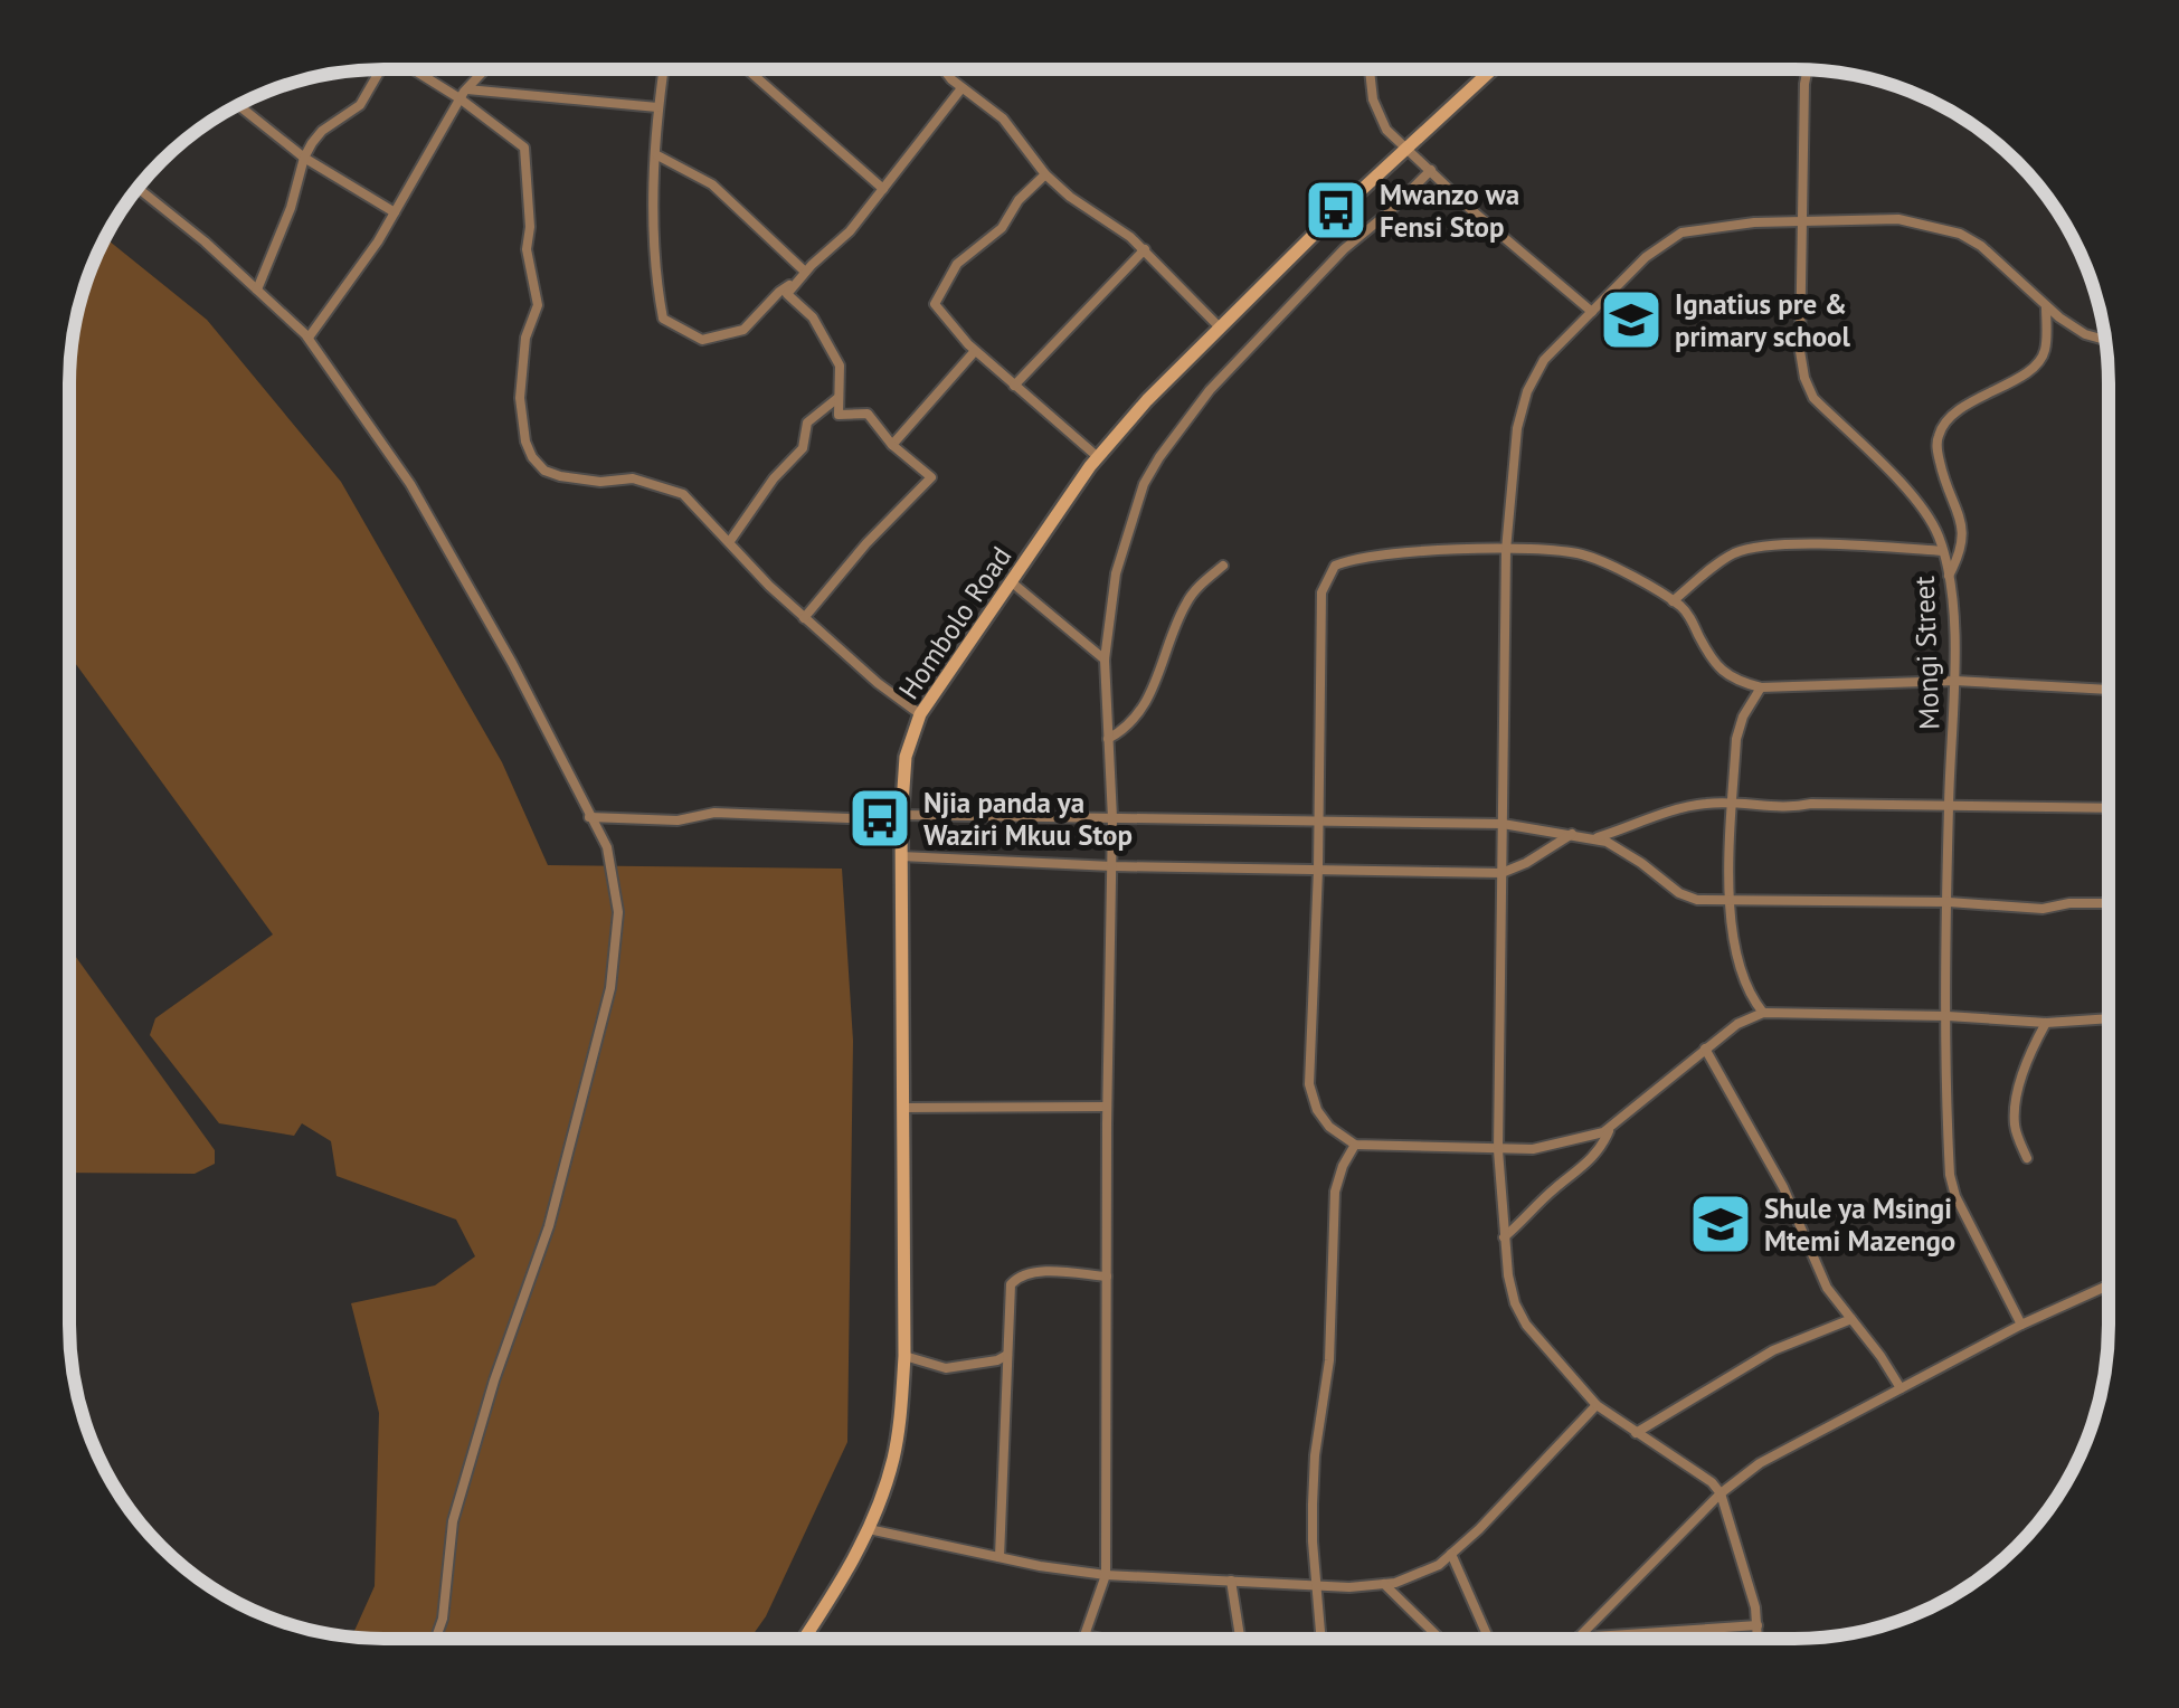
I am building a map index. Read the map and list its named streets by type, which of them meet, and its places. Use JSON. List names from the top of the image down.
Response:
{
  "streets": {
    "street": ["Hombolo Road", "Mongi Street"]
  },
  "places": {
    "bus stop": ["Mwanzo wa Fensi Stop", "Njia panda ya Waziri Mkuu Stop"],
    "school or university": ["Ignatius pre & primary school", "Shule ya Msingi Mtemi Mazengo"]
  }
}
